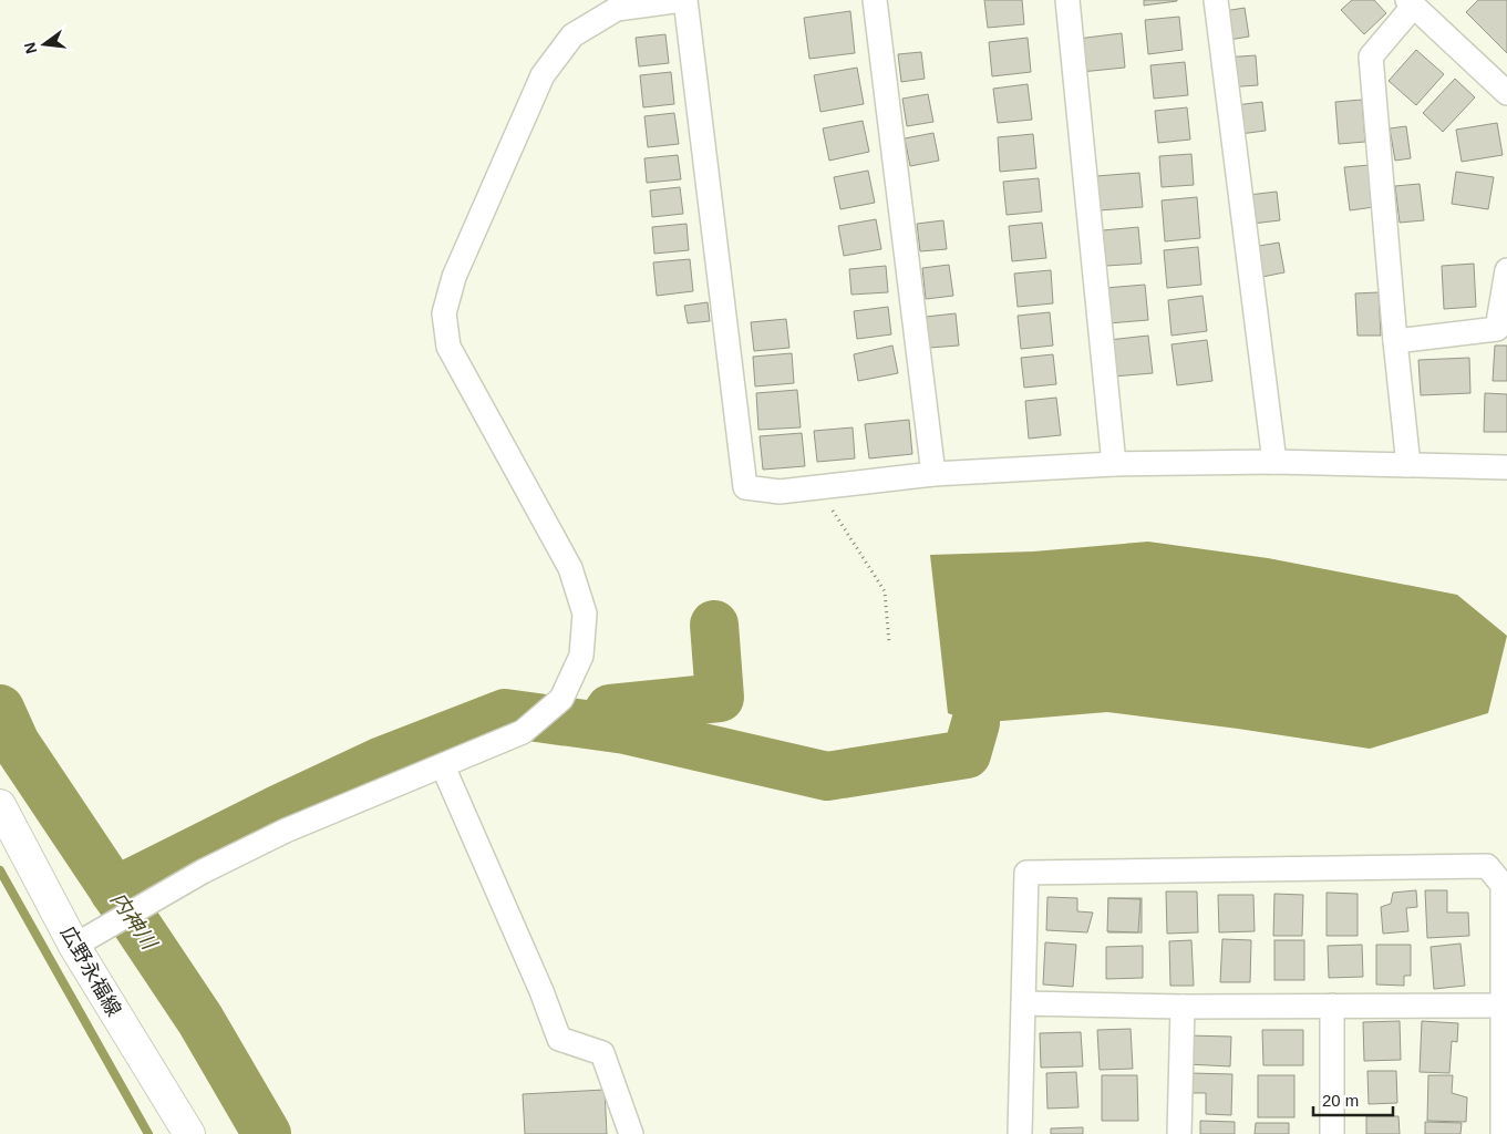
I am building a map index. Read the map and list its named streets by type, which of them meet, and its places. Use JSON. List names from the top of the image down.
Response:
{
  "streets": {
    "main road": ["広野永福線"]
  },
  "water": ["内神川"],
  "scale_bar": "20 m",
  "north": "left"
}
